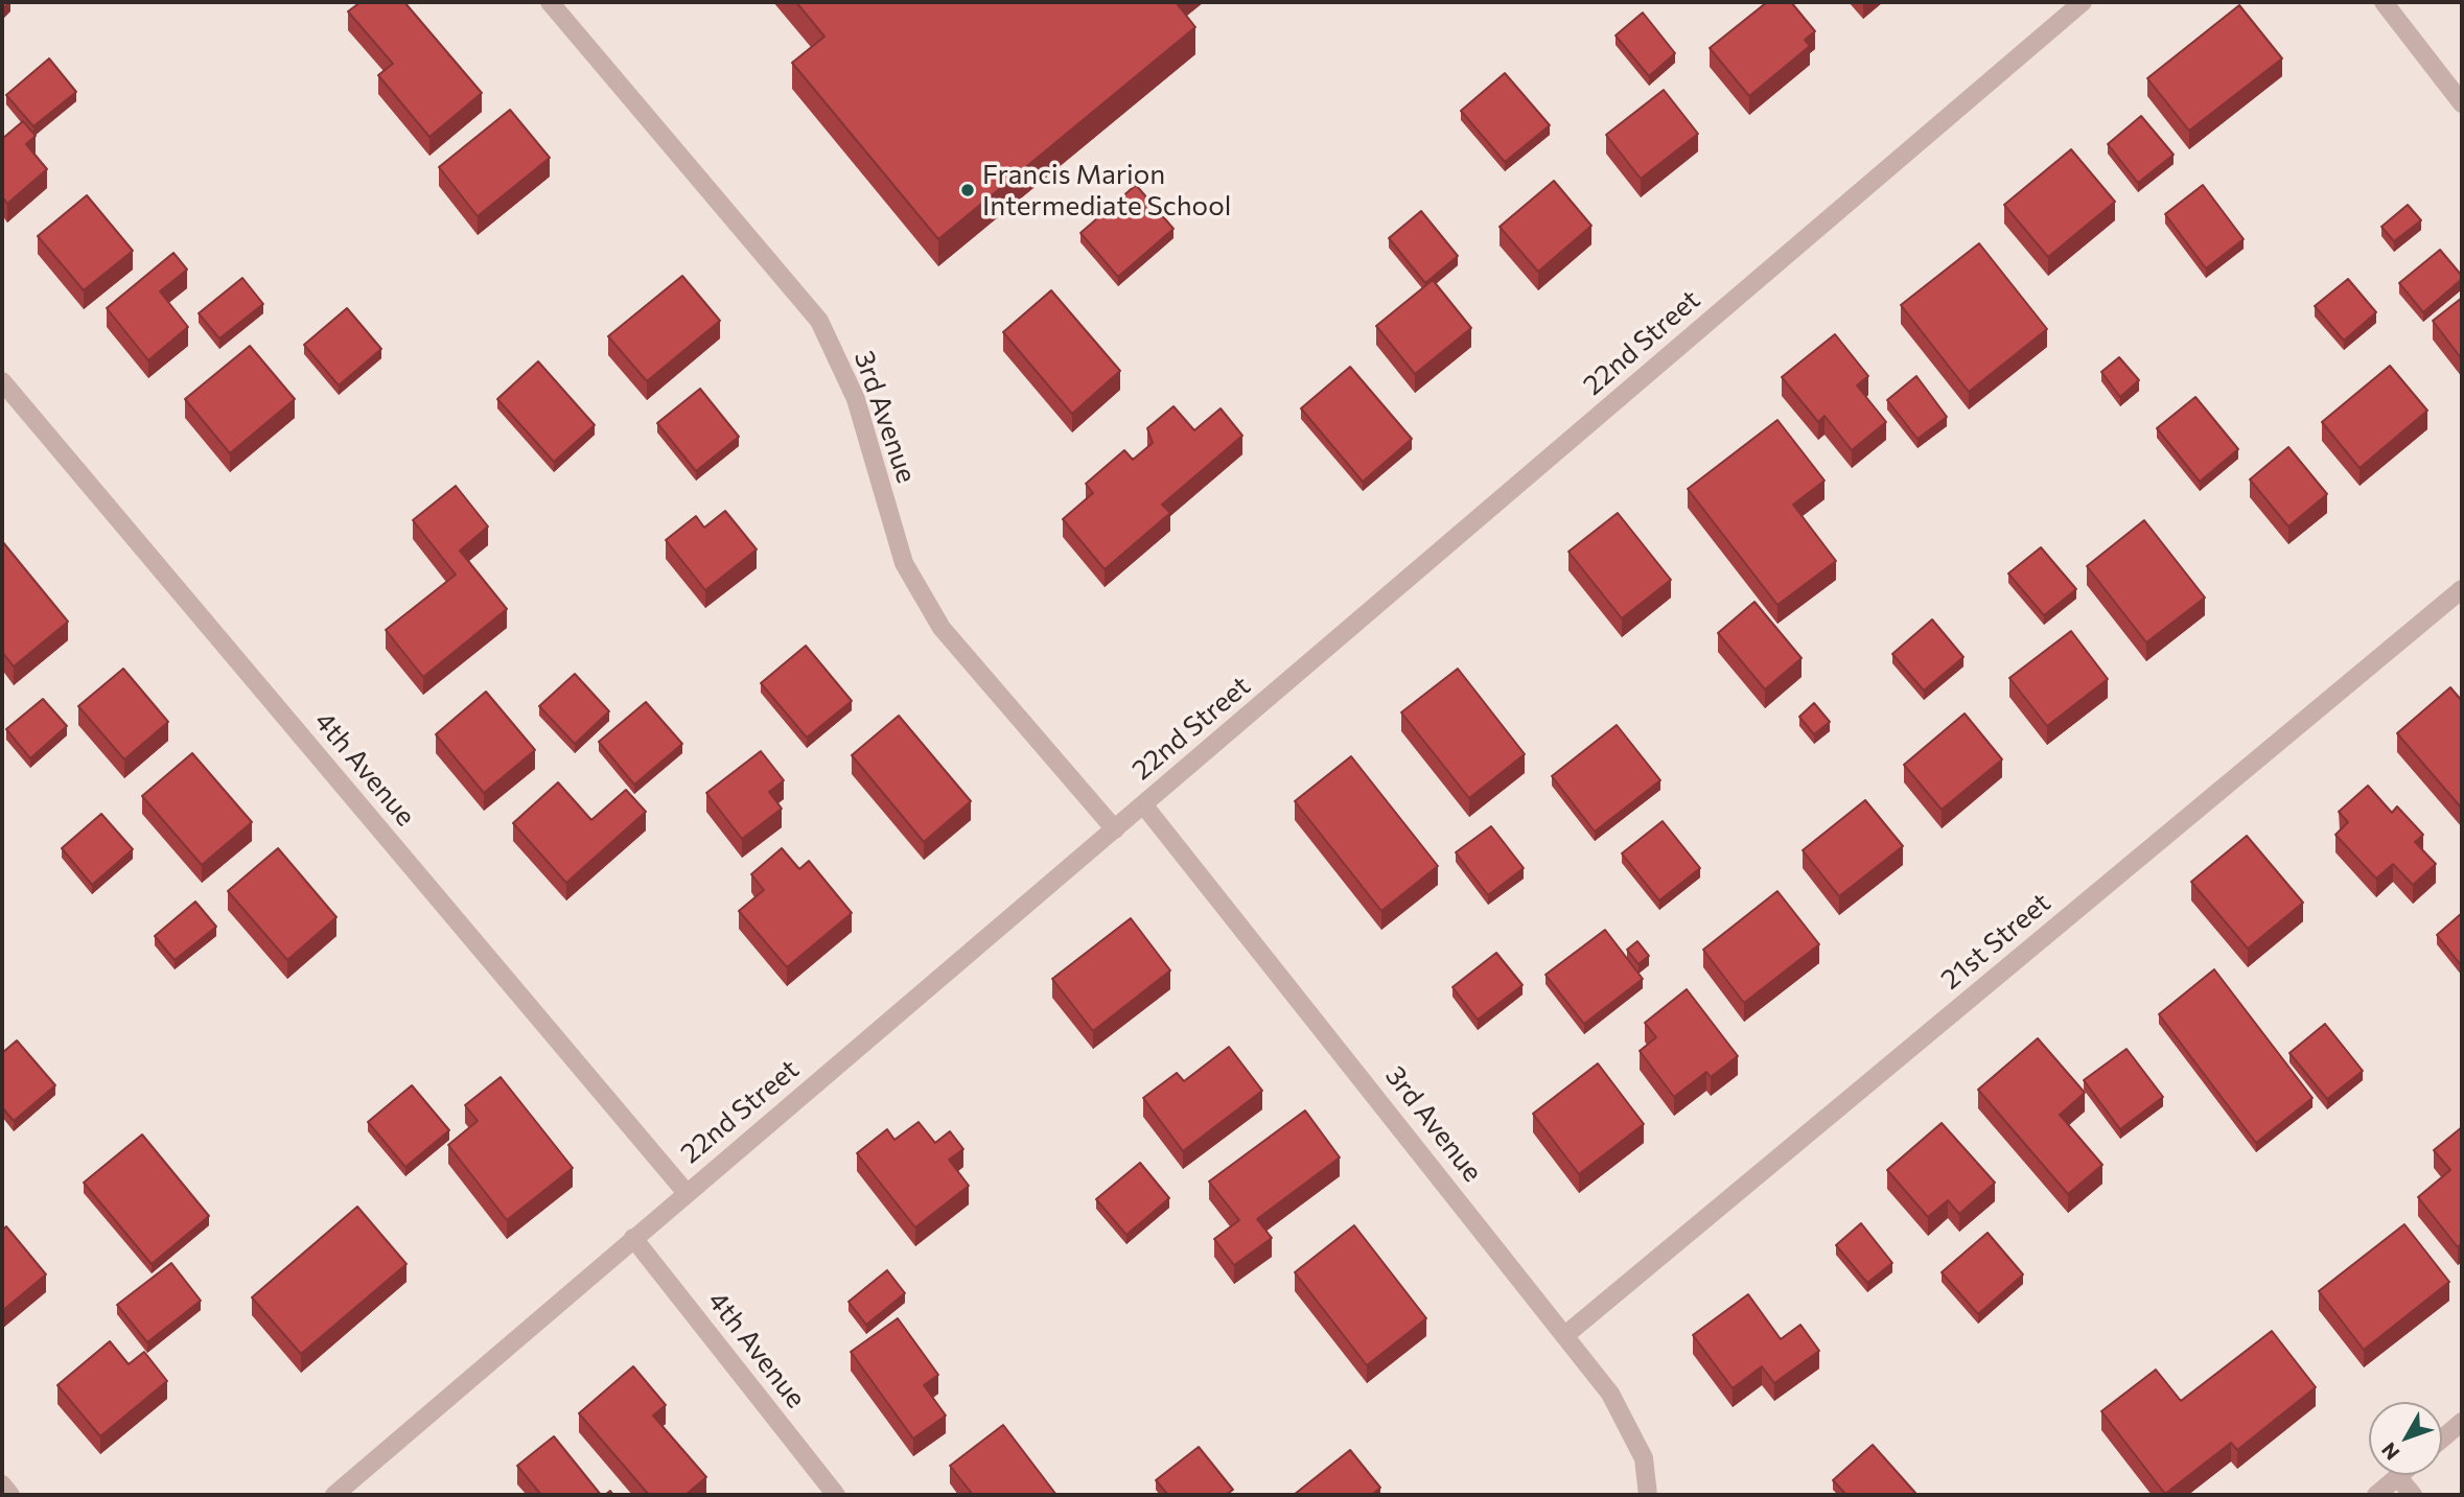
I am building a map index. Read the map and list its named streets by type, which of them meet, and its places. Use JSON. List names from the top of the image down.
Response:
{
  "streets": {
    "street": [
      "22nd Street",
      "3rd Avenue",
      "4th Avenue",
      "21st Street"
    ]
  },
  "crossings": [
    ["22nd Street", "3rd Avenue"],
    ["22nd Street", "4th Avenue"],
    ["3rd Avenue", "21st Street"]
  ],
  "places": ["Francis Marion Intermediate School"],
  "north": "bottom left"
}
